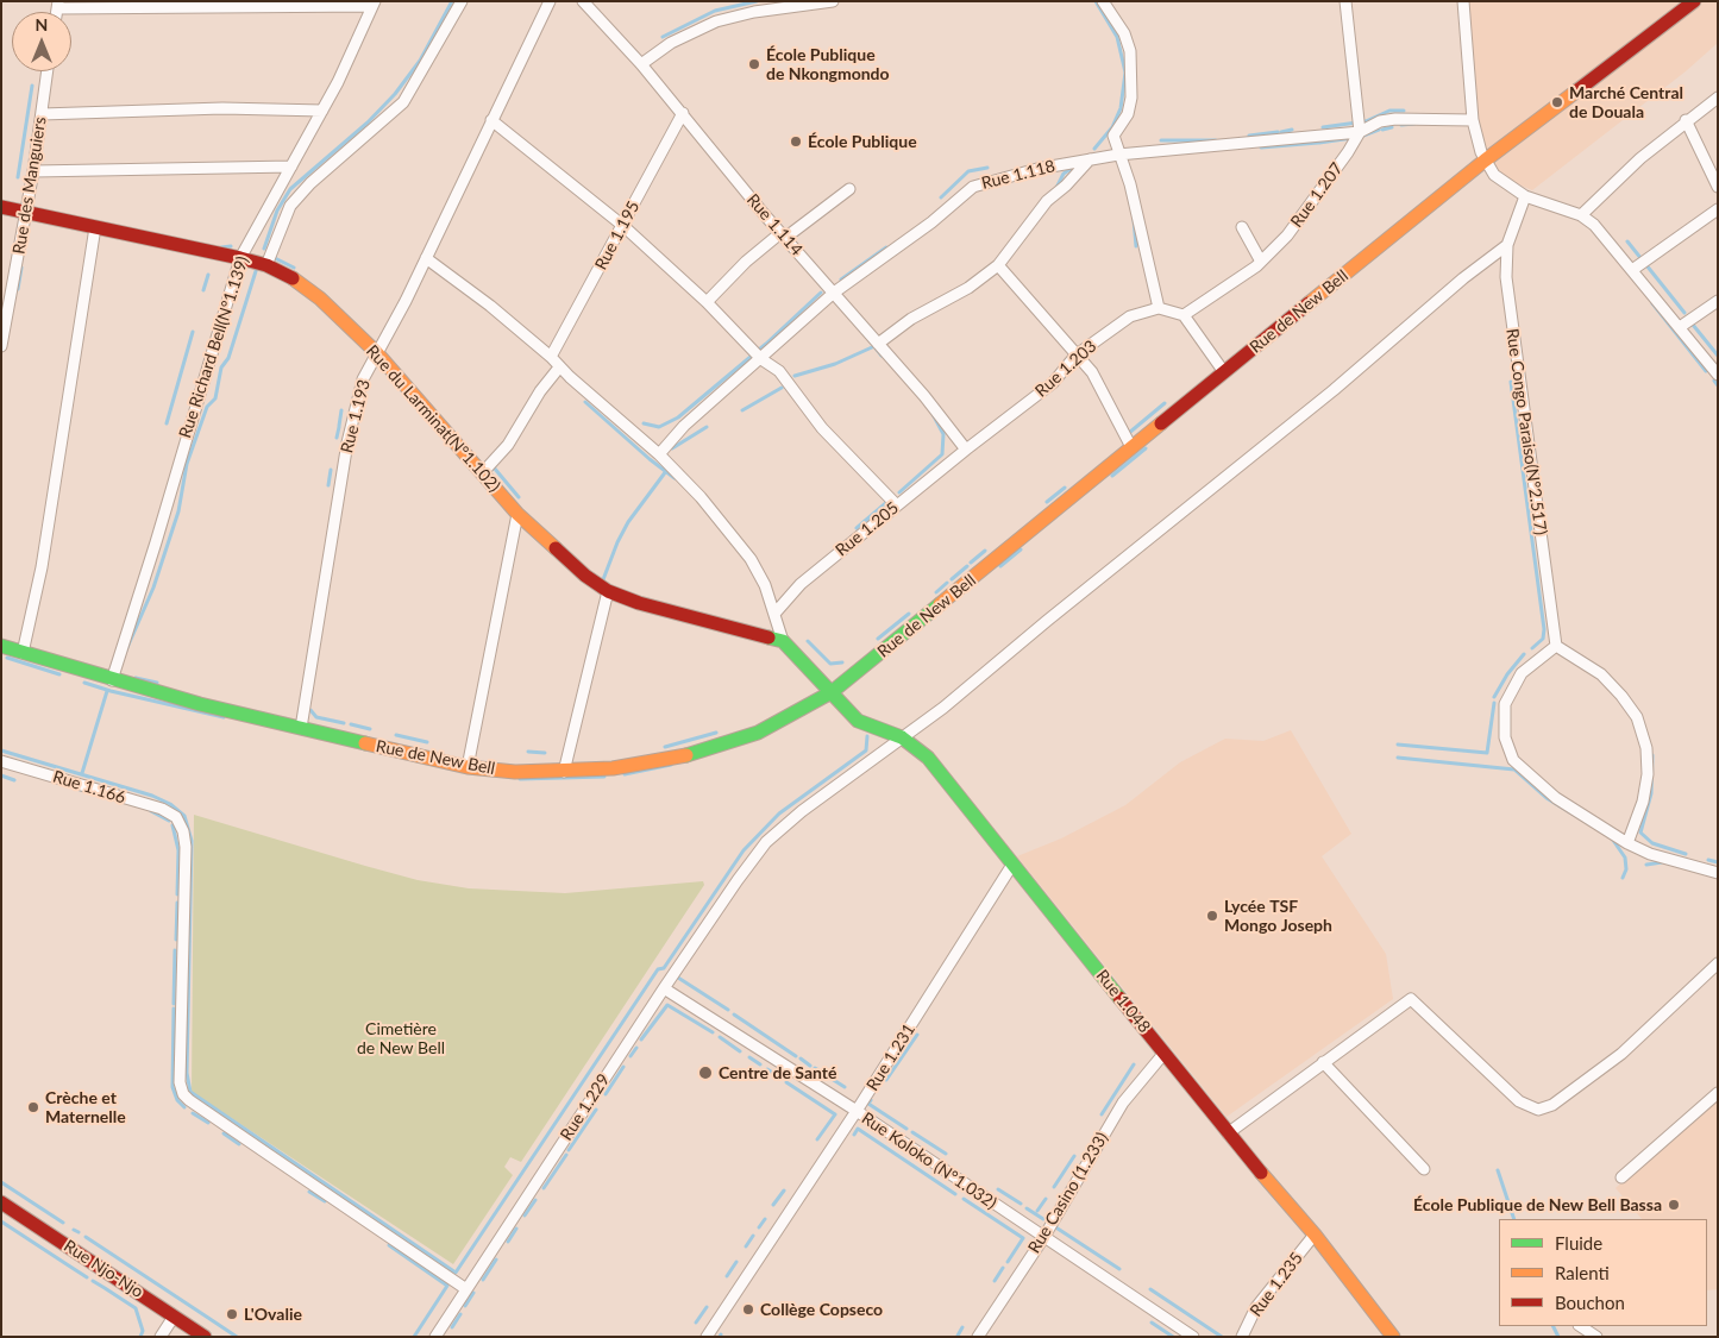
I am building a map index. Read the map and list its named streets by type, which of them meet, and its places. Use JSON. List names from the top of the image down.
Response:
{
  "streets": {
    "main road": [
      "Rue de New Bell",
      "Rue du Larminat(N°1.102)",
      "Rue 1.048",
      "Rue Njo-Njo"
    ],
    "street": [
      "Rue 1.118",
      "Rue des Manguiers",
      "Rue 1.207",
      "Rue 1.114",
      "Rue 1.195",
      "Rue Richard Bell(N°1.139)",
      "Rue 1.203",
      "Rue 1.193",
      "Rue Congo Paraiso(N°2.517)",
      "Rue 1.205",
      "Rue 1.166",
      "Rue 1.231",
      "Rue 1.229",
      "Rue Koloko (N°1.032)",
      "Rue Casino (1.233)",
      "Rue 1.235"
    ]
  },
  "crossings": [
    ["Rue 1.118", "Rue 1.207"],
    ["Rue 1.118", "Rue 1.114"],
    ["Rue des Manguiers", "Rue du Larminat(N°1.102)"],
    ["Rue 1.114", "Rue 1.195"],
    ["Rue 1.114", "Rue 1.203"],
    ["Rue 1.114", "Rue 1.205"],
    ["Rue de New Bell", "Rue Richard Bell(N°1.139)"],
    ["Rue de New Bell", "Rue 1.193"],
    ["Rue de New Bell", "Rue 1.048"],
    ["Rue Richard Bell(N°1.139)", "Rue du Larminat(N°1.102)"],
    ["Rue 1.203", "Rue 1.205"],
    ["Rue 1.193", "Rue du Larminat(N°1.102)"],
    ["Rue Congo Paraiso(N°2.517)", "Rue 1.229"],
    ["Rue 1.166", "Rue 1.229"],
    ["Rue 1.048", "Rue 1.231"],
    ["Rue 1.048", "Rue 1.229"],
    ["Rue 1.048", "Rue Casino (1.233)"],
    ["Rue 1.048", "Rue 1.235"],
    ["Rue 1.231", "Rue Koloko (N°1.032)"],
    ["Rue 1.229", "Rue Koloko (N°1.032)"],
    ["Rue Koloko (N°1.032)", "Rue Casino (1.233)"]
  ],
  "parks": ["Cimetière de New Bell"],
  "places": [
    "École Publique de Nkongmondo",
    "Marché Central de Douala",
    "École Publique",
    "Lycée TSF Mongo Joseph",
    "Centre de Santé",
    "Crèche et Maternelle",
    "École Publique de New Bell Bassa",
    "Collège Copseco",
    "L'Ovalie"
  ],
  "legend": ["Fluide", "Ralenti", "Bouchon"],
  "north": "top"
}
